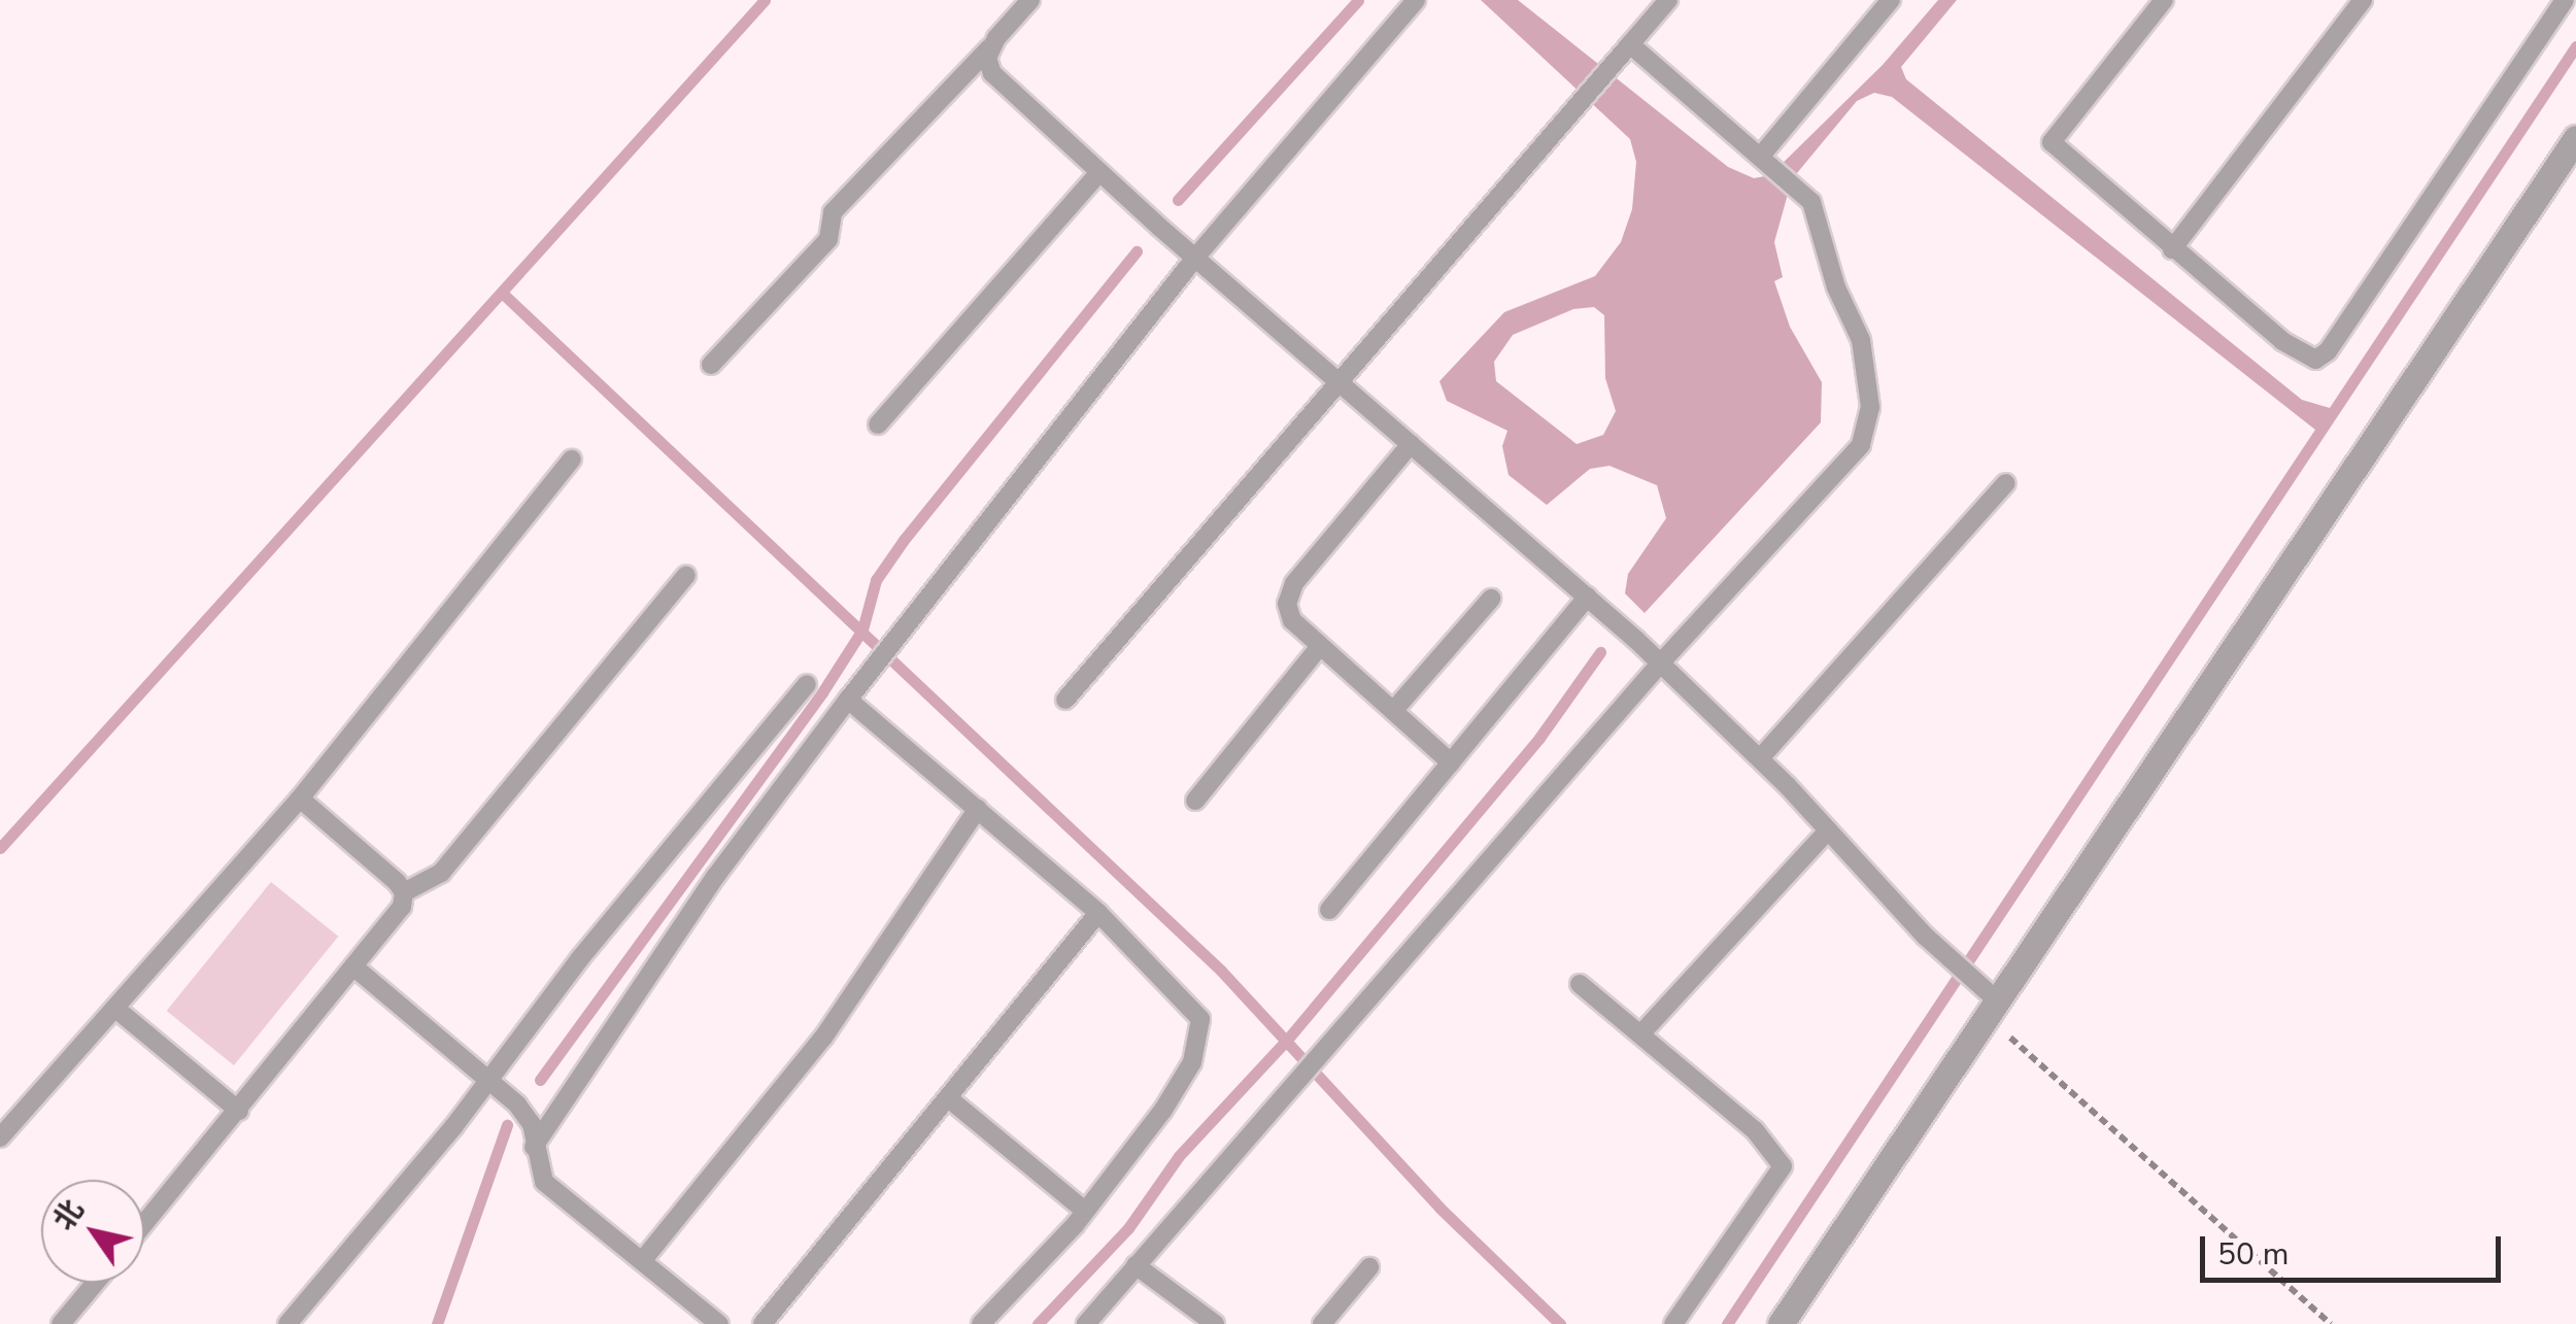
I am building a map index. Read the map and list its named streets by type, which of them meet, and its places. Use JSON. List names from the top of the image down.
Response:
{
  "scale_bar": "50 m",
  "north": "top left"
}
